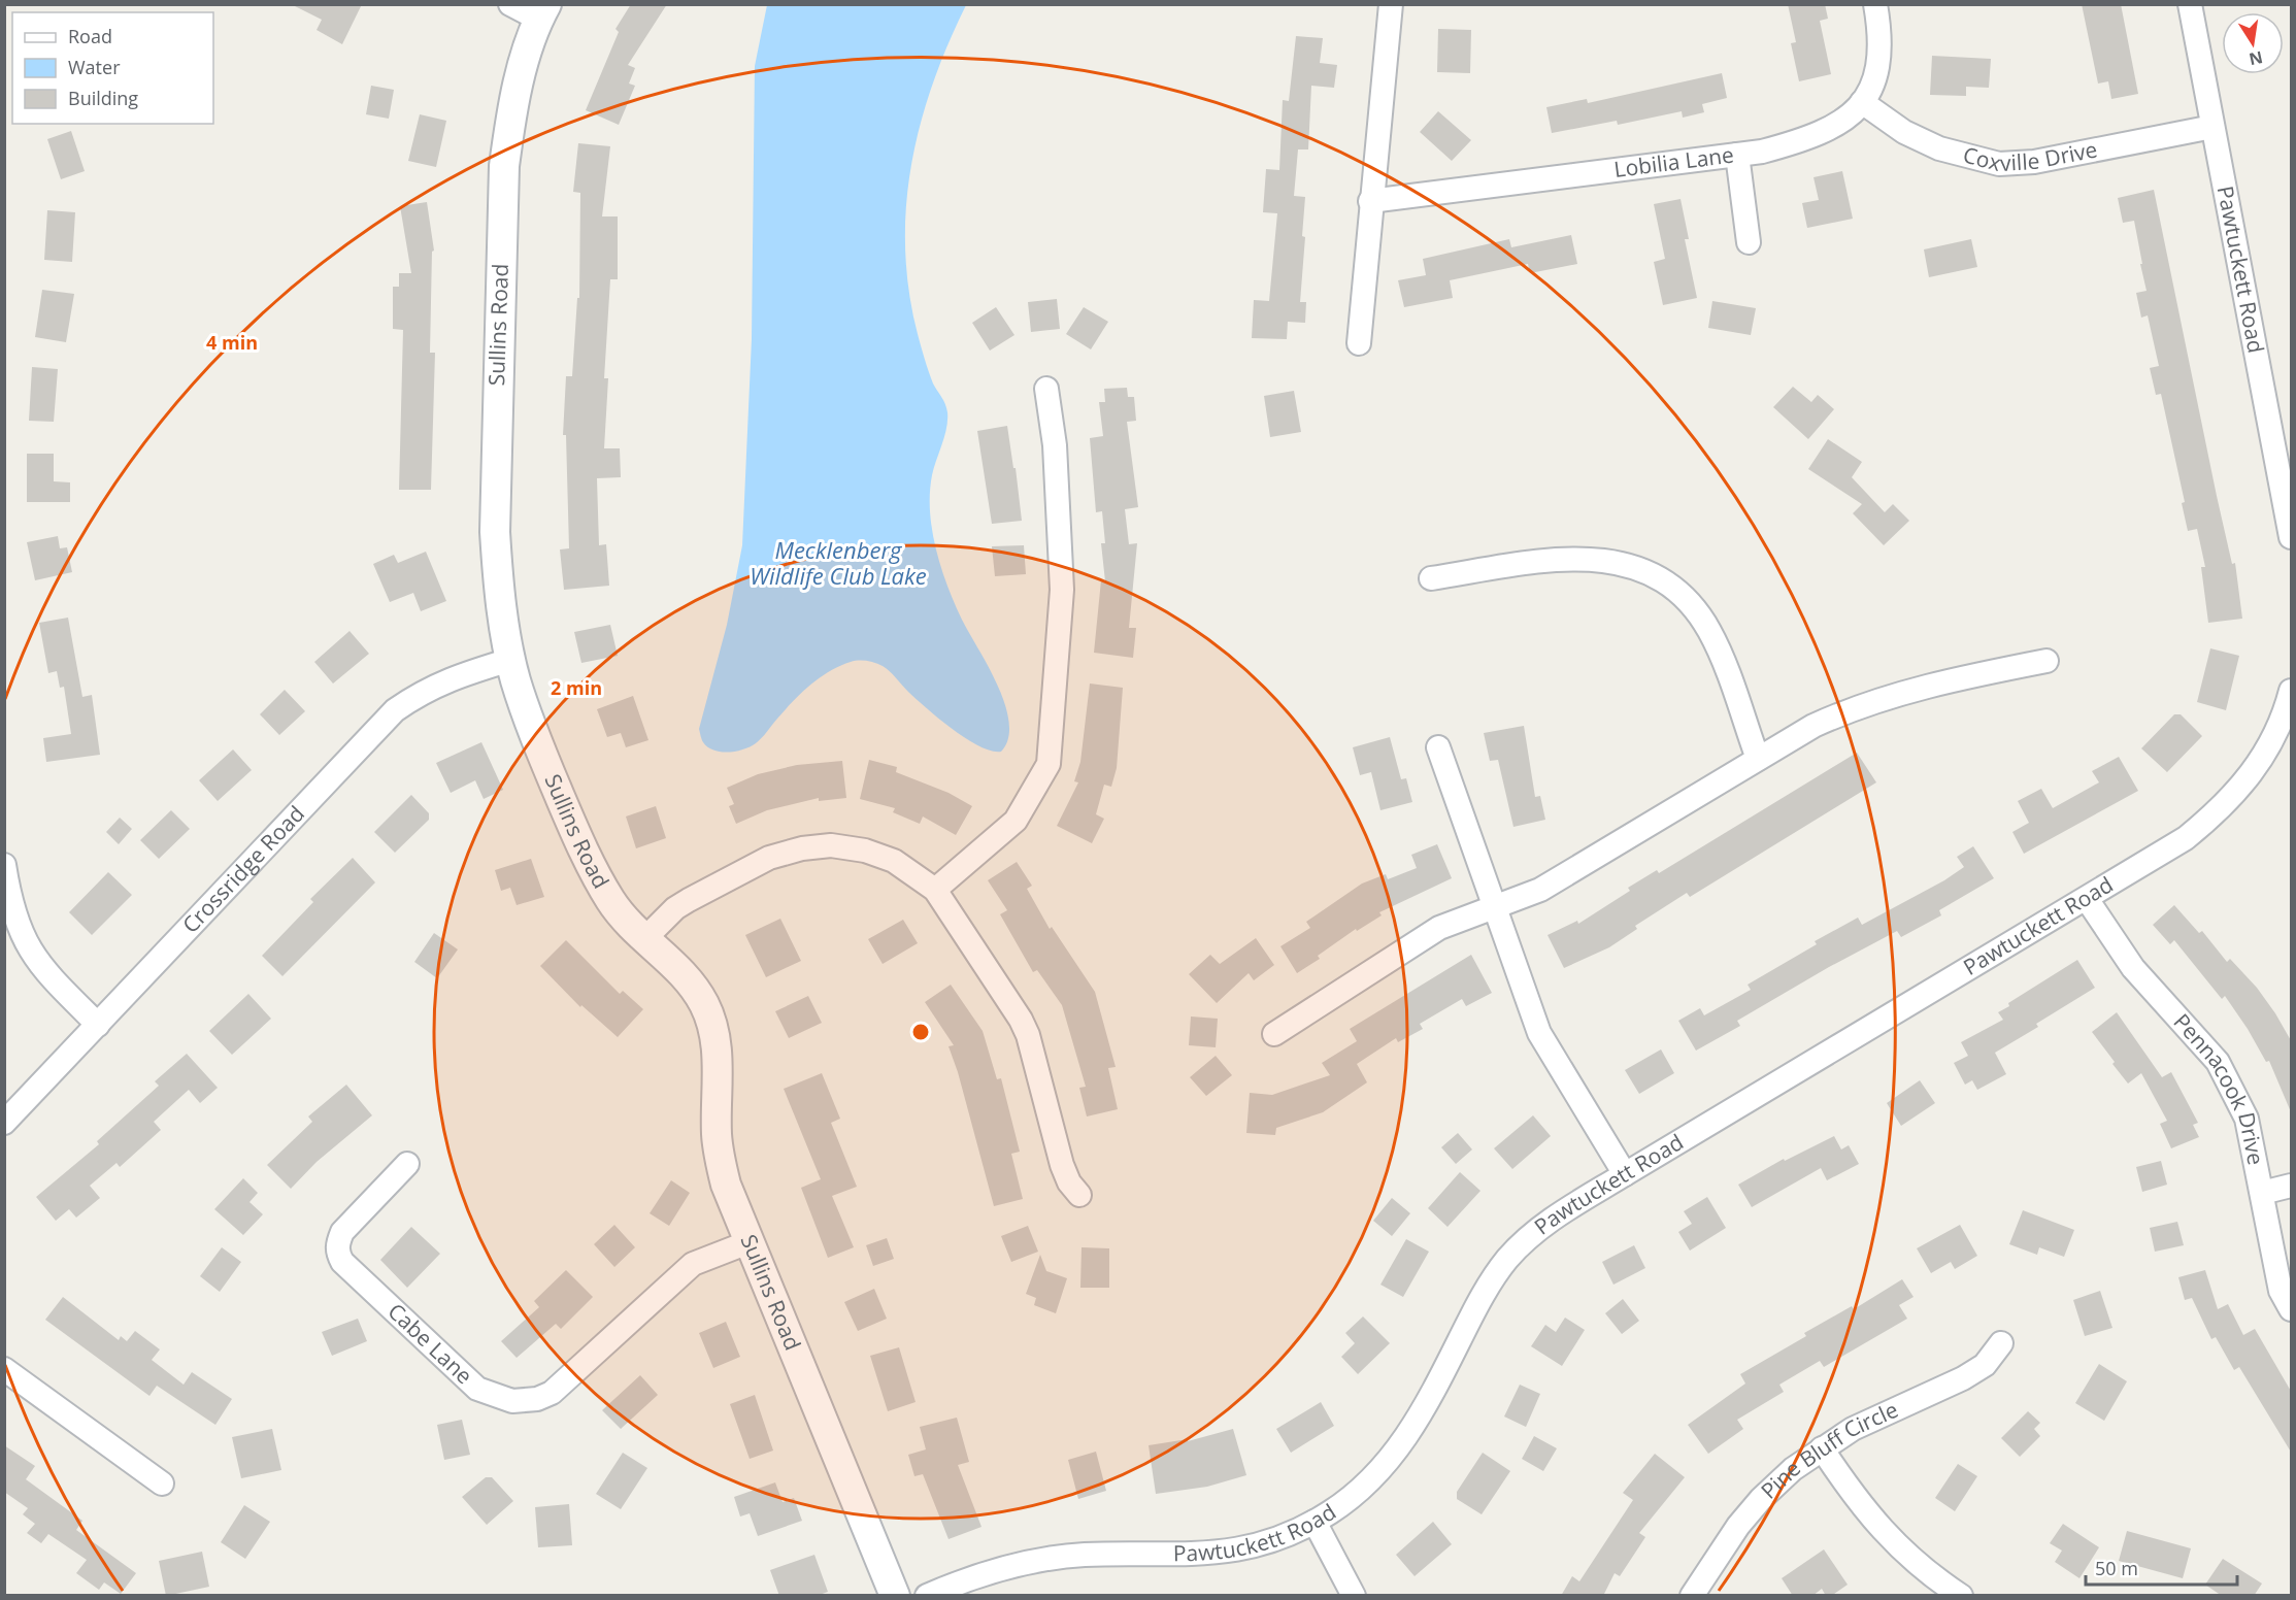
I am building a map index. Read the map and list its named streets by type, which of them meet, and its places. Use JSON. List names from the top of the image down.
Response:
{
  "streets": {
    "street": [
      "Coxville Drive",
      "Lobilia Lane",
      "Pawtuckett Road",
      "Sullins Road",
      "Crossridge Road",
      "Pennacook Drive",
      "Cabe Lane",
      "Pine Bluff Circle"
    ]
  },
  "crossings": [
    ["Coxville Drive", "Lobilia Lane"],
    ["Coxville Drive", "Pawtuckett Road"],
    ["Pawtuckett Road", "Pennacook Drive"],
    ["Sullins Road", "Crossridge Road"],
    ["Sullins Road", "Cabe Lane"]
  ],
  "water": ["Mecklenberg Wildlife Club Lake"],
  "legend": ["Road", "Water", "Building"],
  "scale_bar": "50 m",
  "north": "bottom",
  "rings": ["4 min", "2 min"]
}
